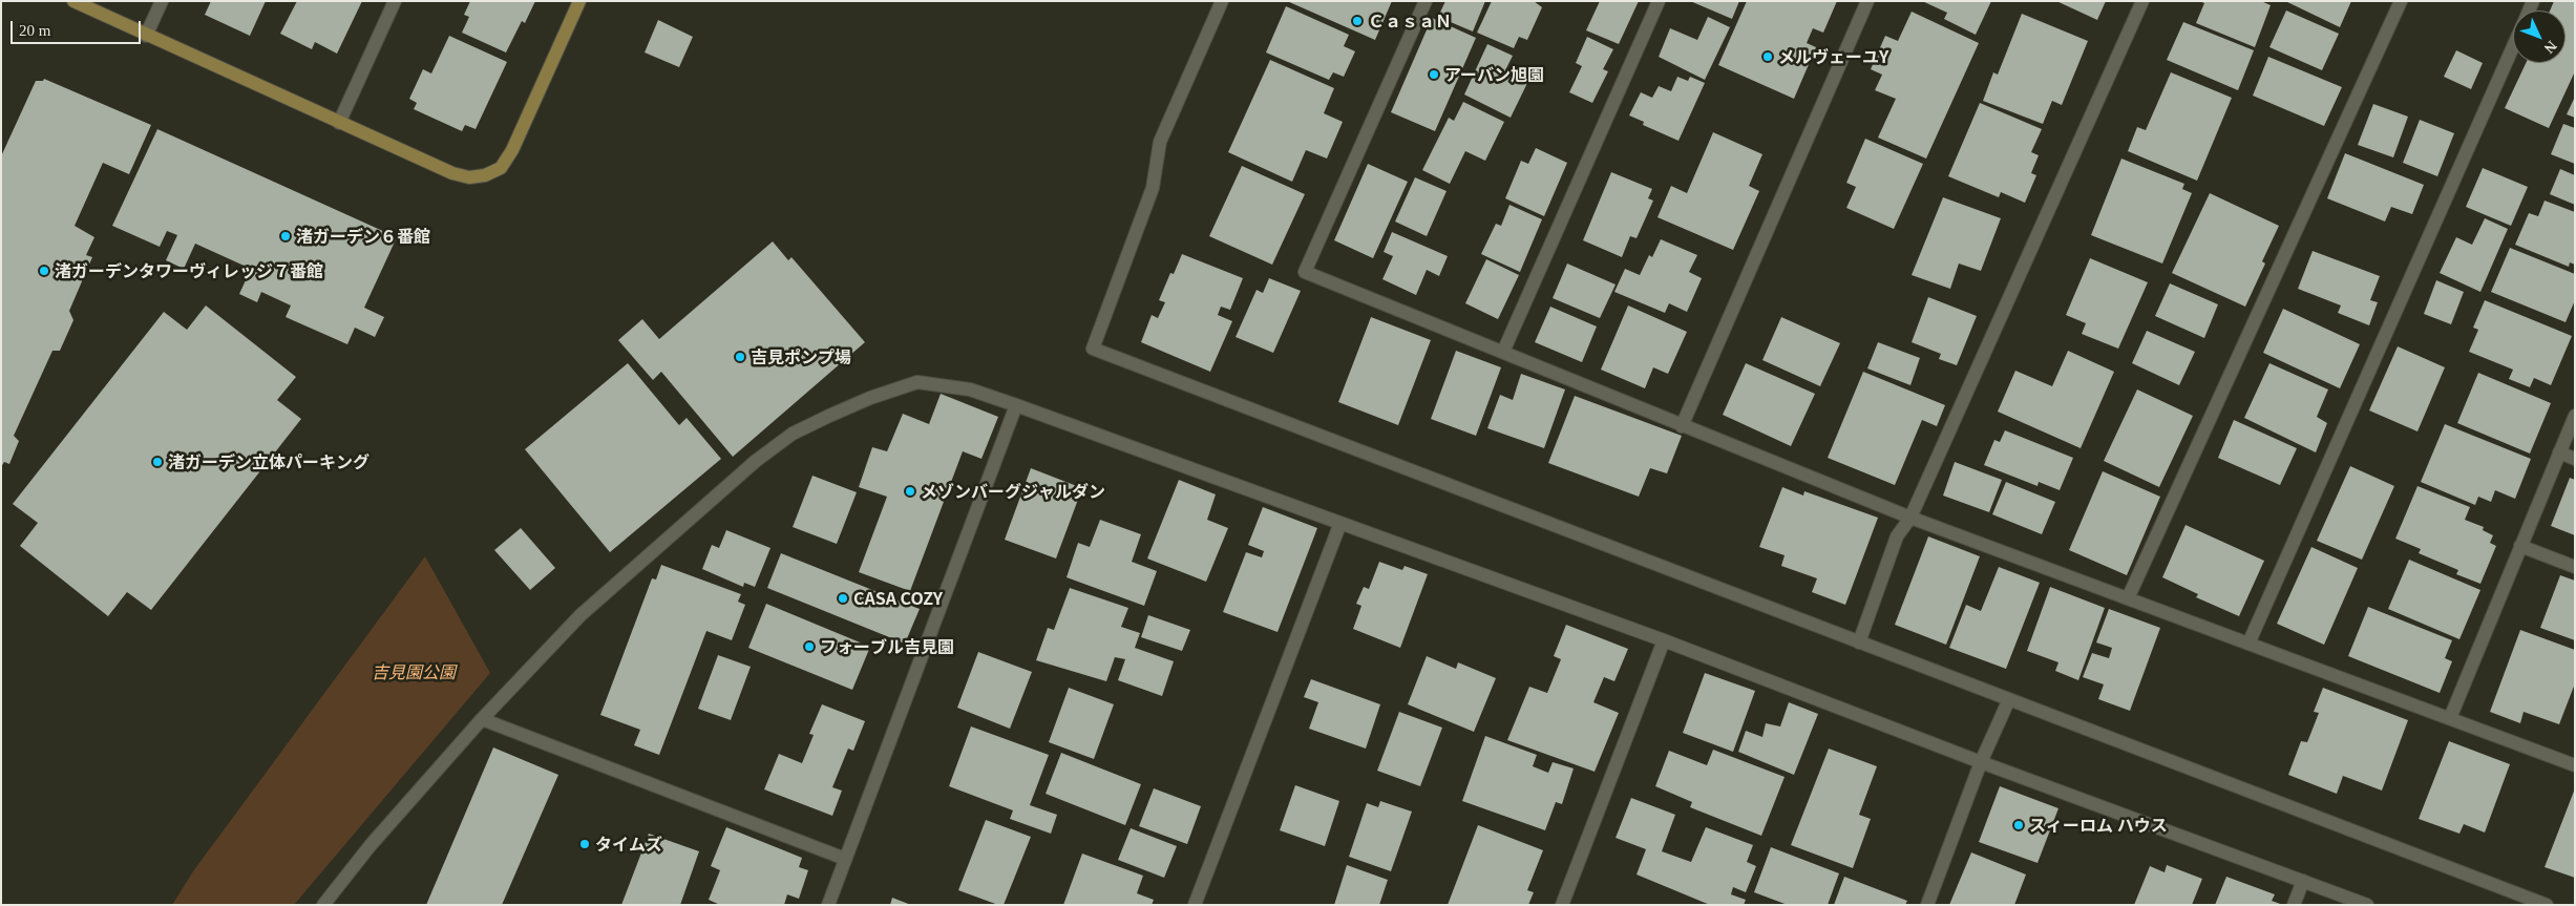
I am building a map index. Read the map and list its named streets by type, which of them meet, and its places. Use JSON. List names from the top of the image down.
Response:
{
  "parks": ["吉見園公園"],
  "places": [
    "ＣａｓａＮ",
    "メルヴェーユY",
    "アーバン旭園",
    "渚ガーデン６番館",
    "渚ガーデンタワーヴィレッジ７番館",
    "吉見ポンプ場",
    "渚ガーデン立体パーキング",
    "メゾンバーグジャルダン",
    "CASA COZY",
    "フォーブル吉見園",
    "スィーロム ハウス",
    "タイムズ"
  ],
  "scale_bar": "20 m",
  "north": "bottom right"
}
